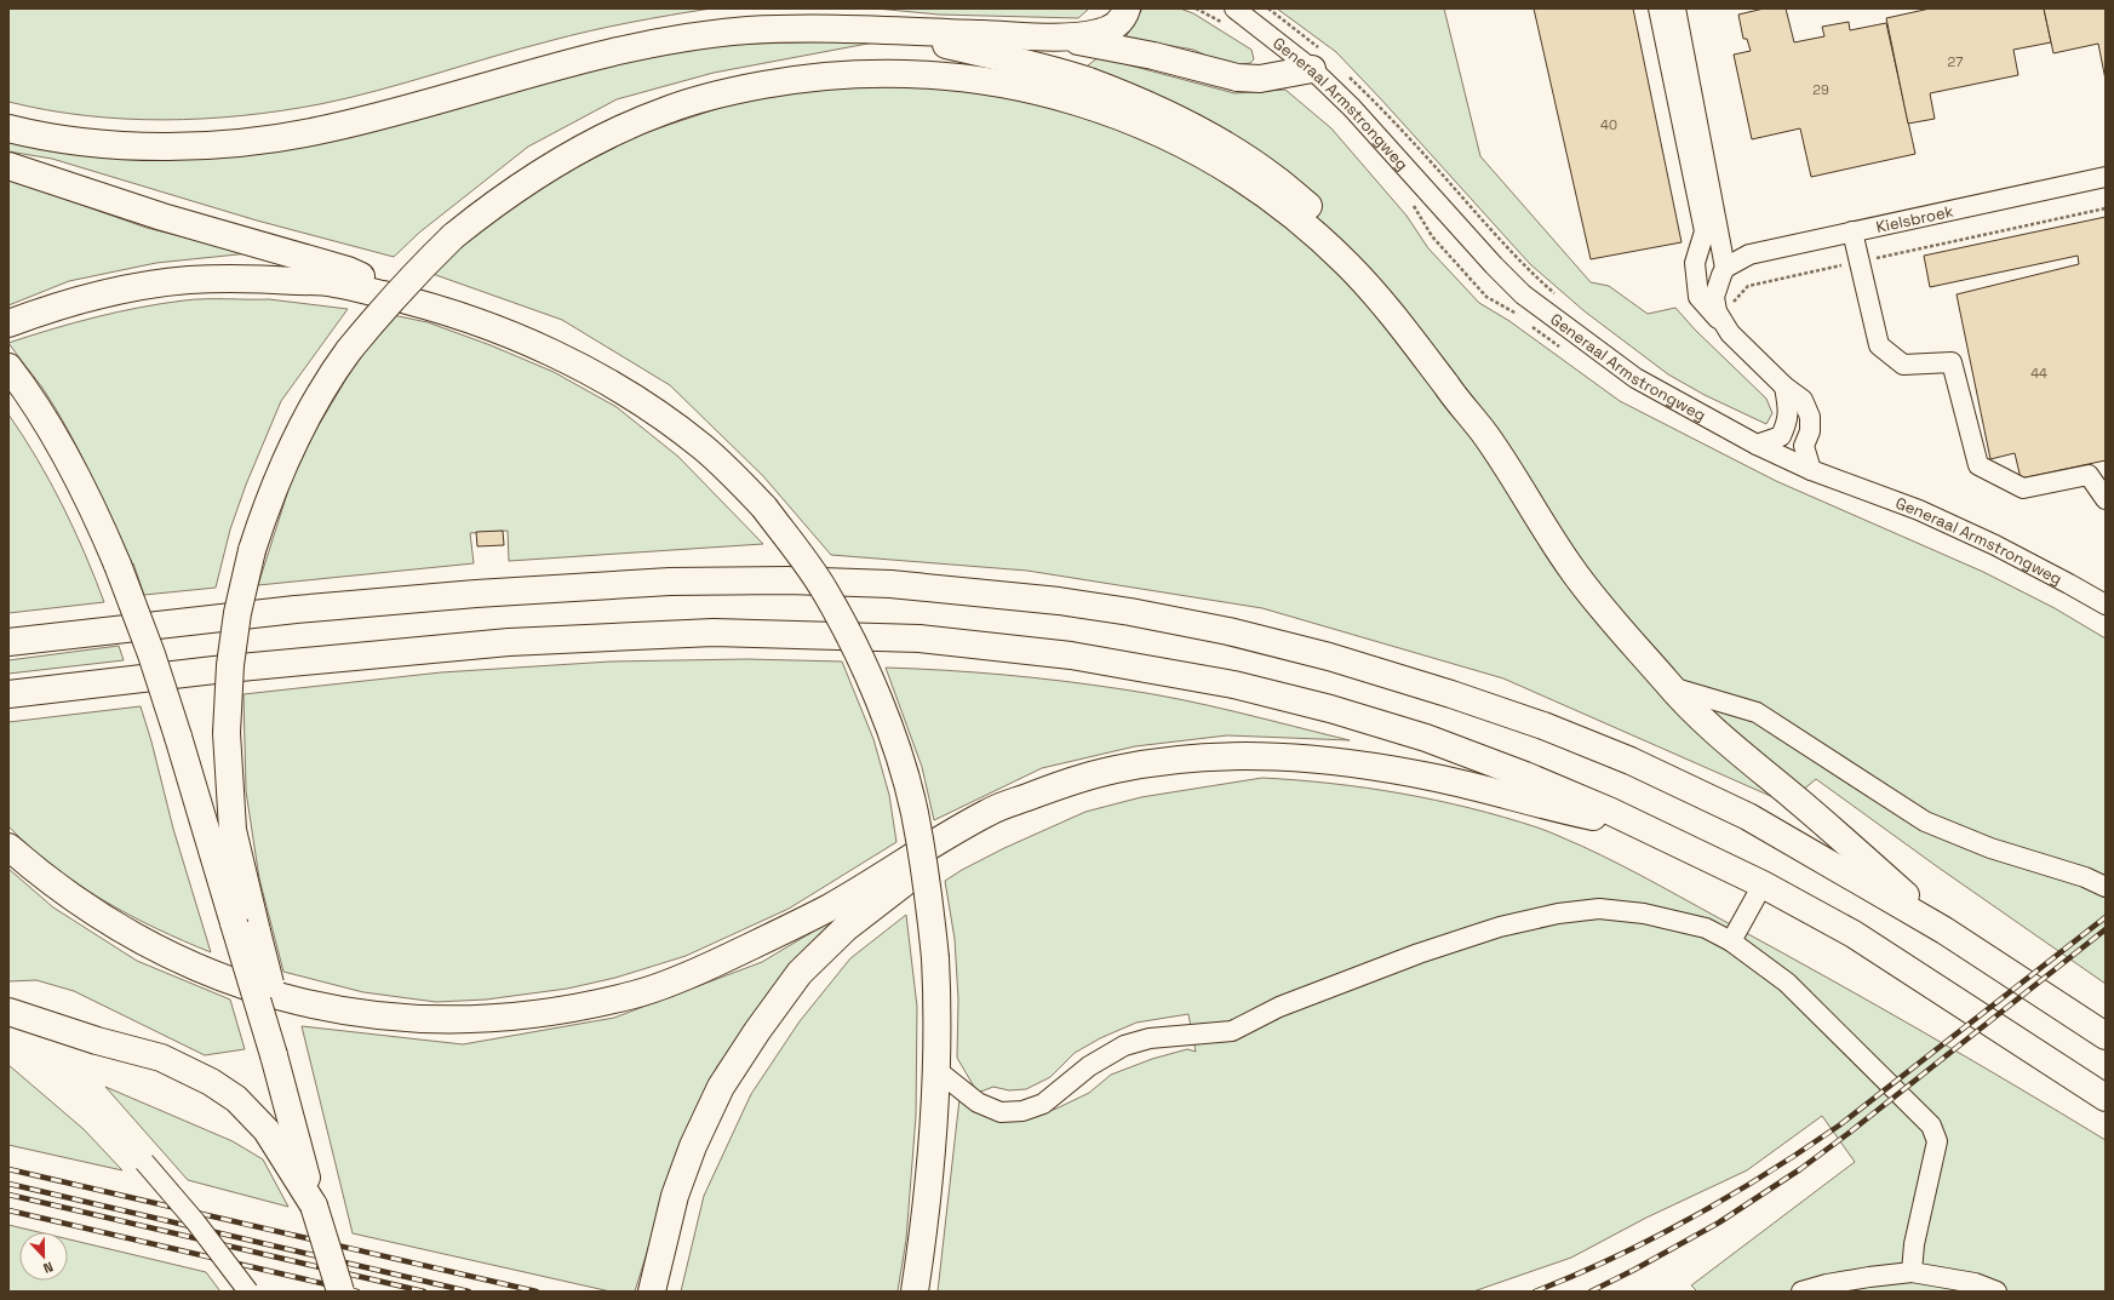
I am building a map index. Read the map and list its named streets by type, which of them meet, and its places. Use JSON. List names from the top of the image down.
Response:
{
  "streets": {
    "street": ["Generaal Armstrongweg", "Kielsbroek"]
  },
  "house_numbers": [
    "27",
    "29",
    "40",
    "44"
  ],
  "north": "bottom"
}
